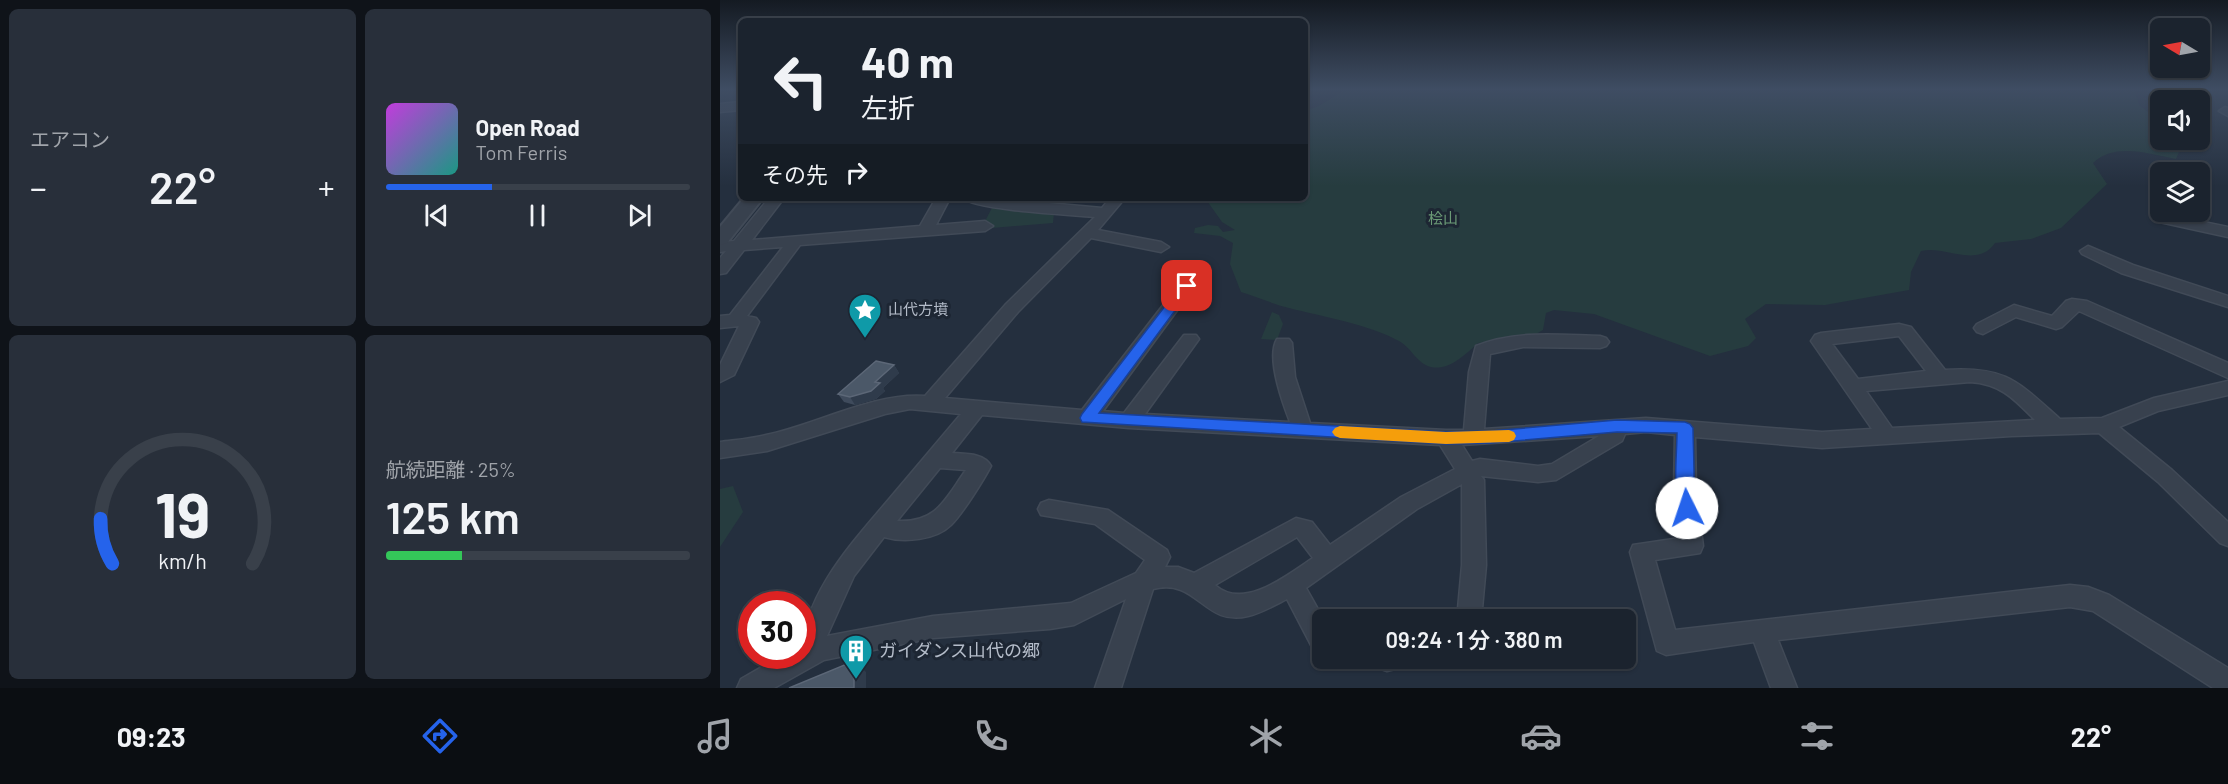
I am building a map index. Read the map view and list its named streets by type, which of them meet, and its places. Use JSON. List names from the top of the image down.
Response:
{
  "parks": ["桧山"],
  "places": {
    "place": ["山代方墳"],
    "building": ["ガイダンス山代の郷"]
  },
  "north": "left",
  "page": {
    "tile": [
      "エアコン",
      ["航続距離 · 25%", "125 km"]
    ],
    "turn": ["40 m", "左折"],
    "song": ["Open Road", "Tom Ferris"],
    "then": "その先",
    "heat": ["−", "22°", "+"],
    "limit": "30",
    "trip": "09:24 · 1 分 · 380 m",
    "tabs": ["09:23", "22°"],
    "gauge": ["19", "km/h"]
  }
}
